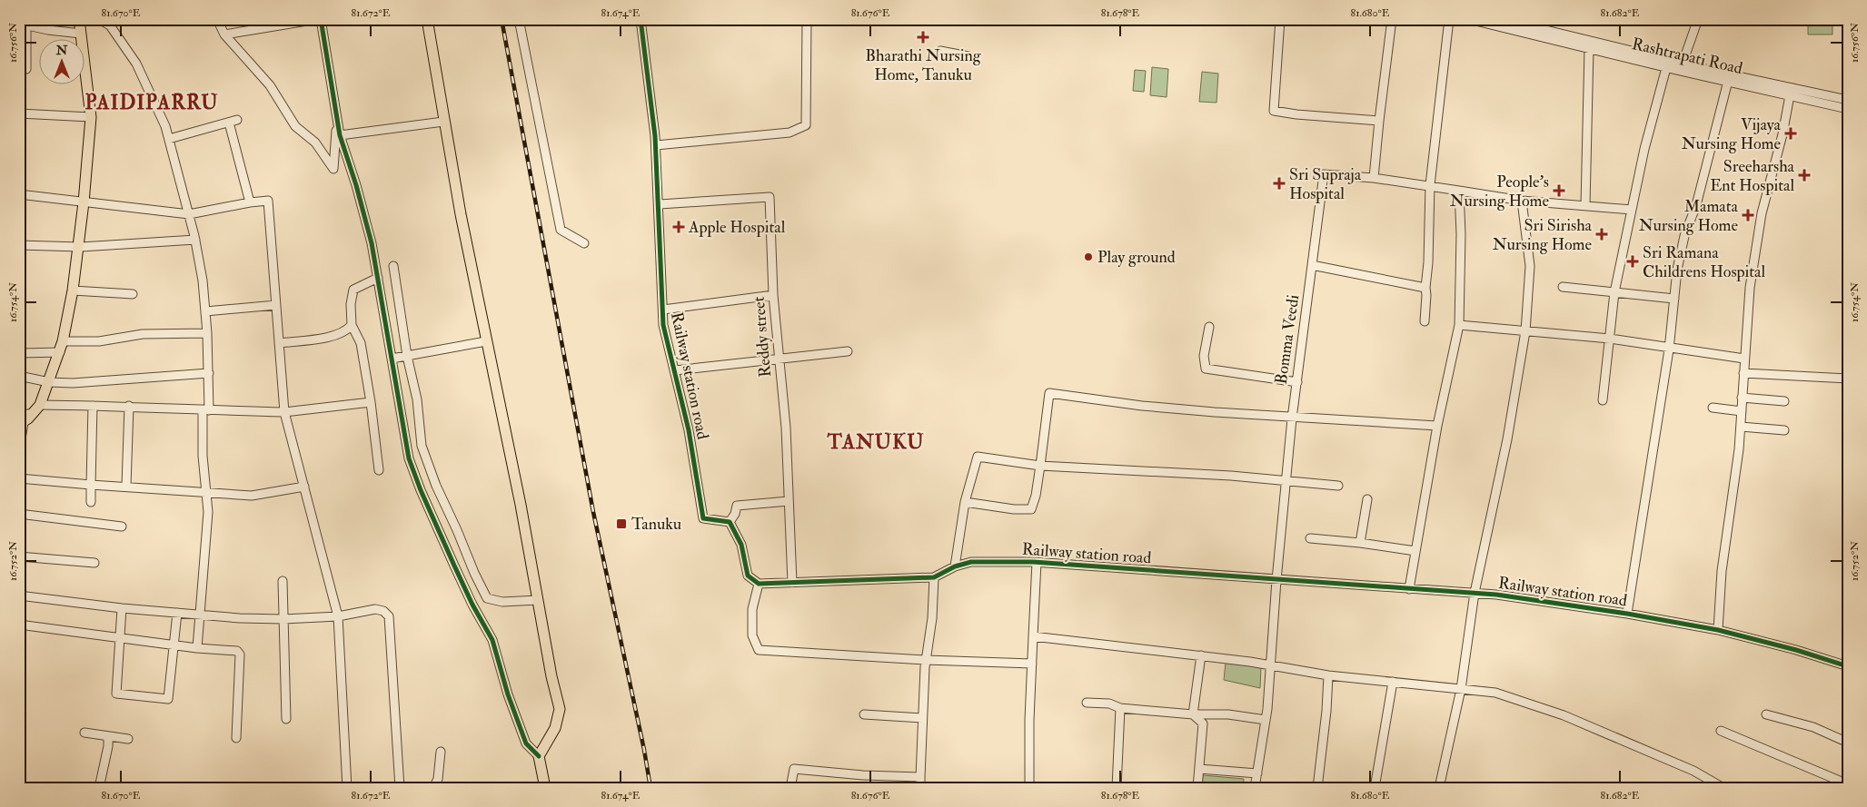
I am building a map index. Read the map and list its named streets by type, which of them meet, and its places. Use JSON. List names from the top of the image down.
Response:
{
  "streets": {
    "street": [
      "Rashtrapati Road",
      "Reddy street",
      "Bomma Veedi",
      "Railway station road"
    ]
  },
  "crossings": [
    ["Reddy street", "Railway station road"]
  ],
  "districts": ["PAIDIPARRU", "TANUKU"],
  "places": {
    "health": [
      "Bharathi Nursing Home, Tanuku",
      "Vijaya Nursing Home",
      "Sreeharsha Ent Hospital",
      "Sri Supraja Hospital",
      "People's Nursing Home",
      "Mamata Nursing Home",
      "Apple Hospital",
      "Sri Sirisha Nursing Home",
      "Sri Ramana Childrens Hospital"
    ],
    "other": ["Play ground"],
    "transit": ["Tanuku"]
  },
  "north": "top",
  "coordinates": [
    "81.670°E",
    "81.672°E",
    "81.674°E",
    "81.676°E",
    "81.678°E",
    "81.680°E",
    "81.682°E",
    "16.756°N",
    "16.754°N",
    "16.752°N"
  ]
}
